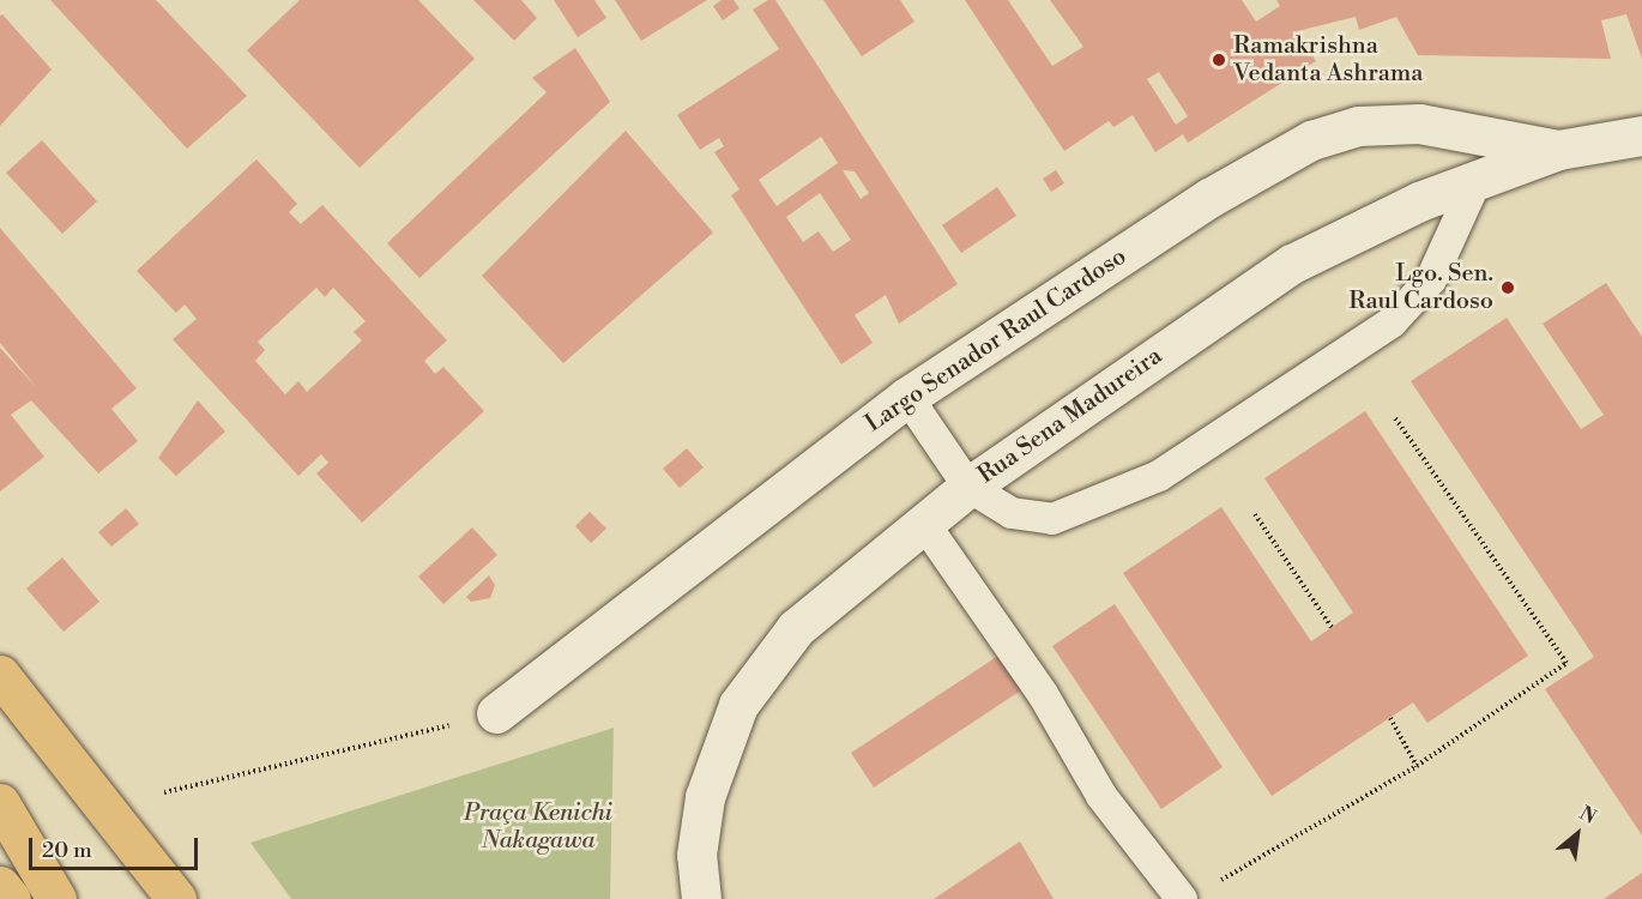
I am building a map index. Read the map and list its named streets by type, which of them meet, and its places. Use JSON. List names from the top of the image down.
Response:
{
  "streets": {
    "street": ["Largo Senador Raul Cardoso", "Rua Sena Madureira"]
  },
  "crossings": [
    ["Largo Senador Raul Cardoso", "Rua Sena Madureira"]
  ],
  "parks": ["Praça Kenichi Nakagawa"],
  "places": ["Ramakrishna Vedanta Ashrama", "Lgo. Sen. Raul Cardoso"],
  "scale_bar": "20 m",
  "north": "top right"
}
